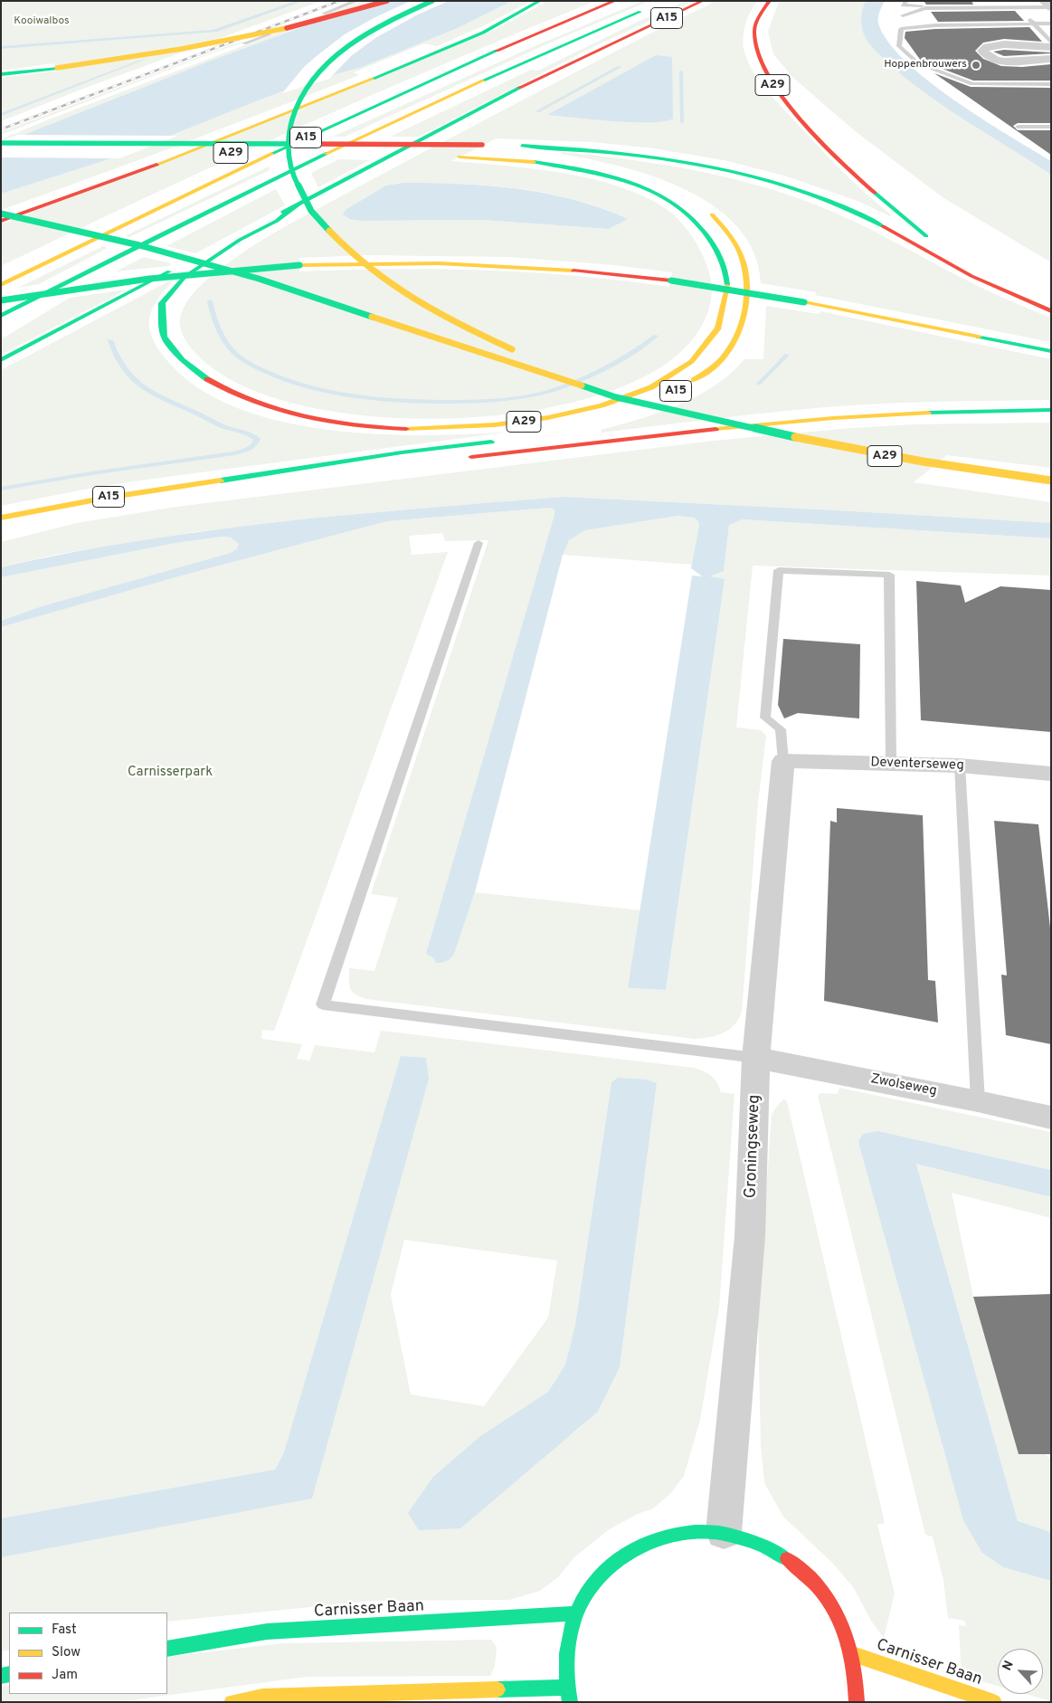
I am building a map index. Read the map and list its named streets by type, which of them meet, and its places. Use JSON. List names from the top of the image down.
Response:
{
  "streets": {
    "main road": ["A15", "A29", "Carnisser Baan"],
    "street": ["Deventerseweg", "Zwolseweg", "Groningseweg"]
  },
  "crossings": [
    ["A15", "A29"],
    ["Deventerseweg", "Groningseweg"],
    ["Zwolseweg", "Groningseweg"]
  ],
  "parks": ["Kooiwalbos", "Carnisserpark"],
  "places": ["Hoppenbrouwers"],
  "legend": ["Fast", "Slow", "Jam"],
  "north": "top left"
}
